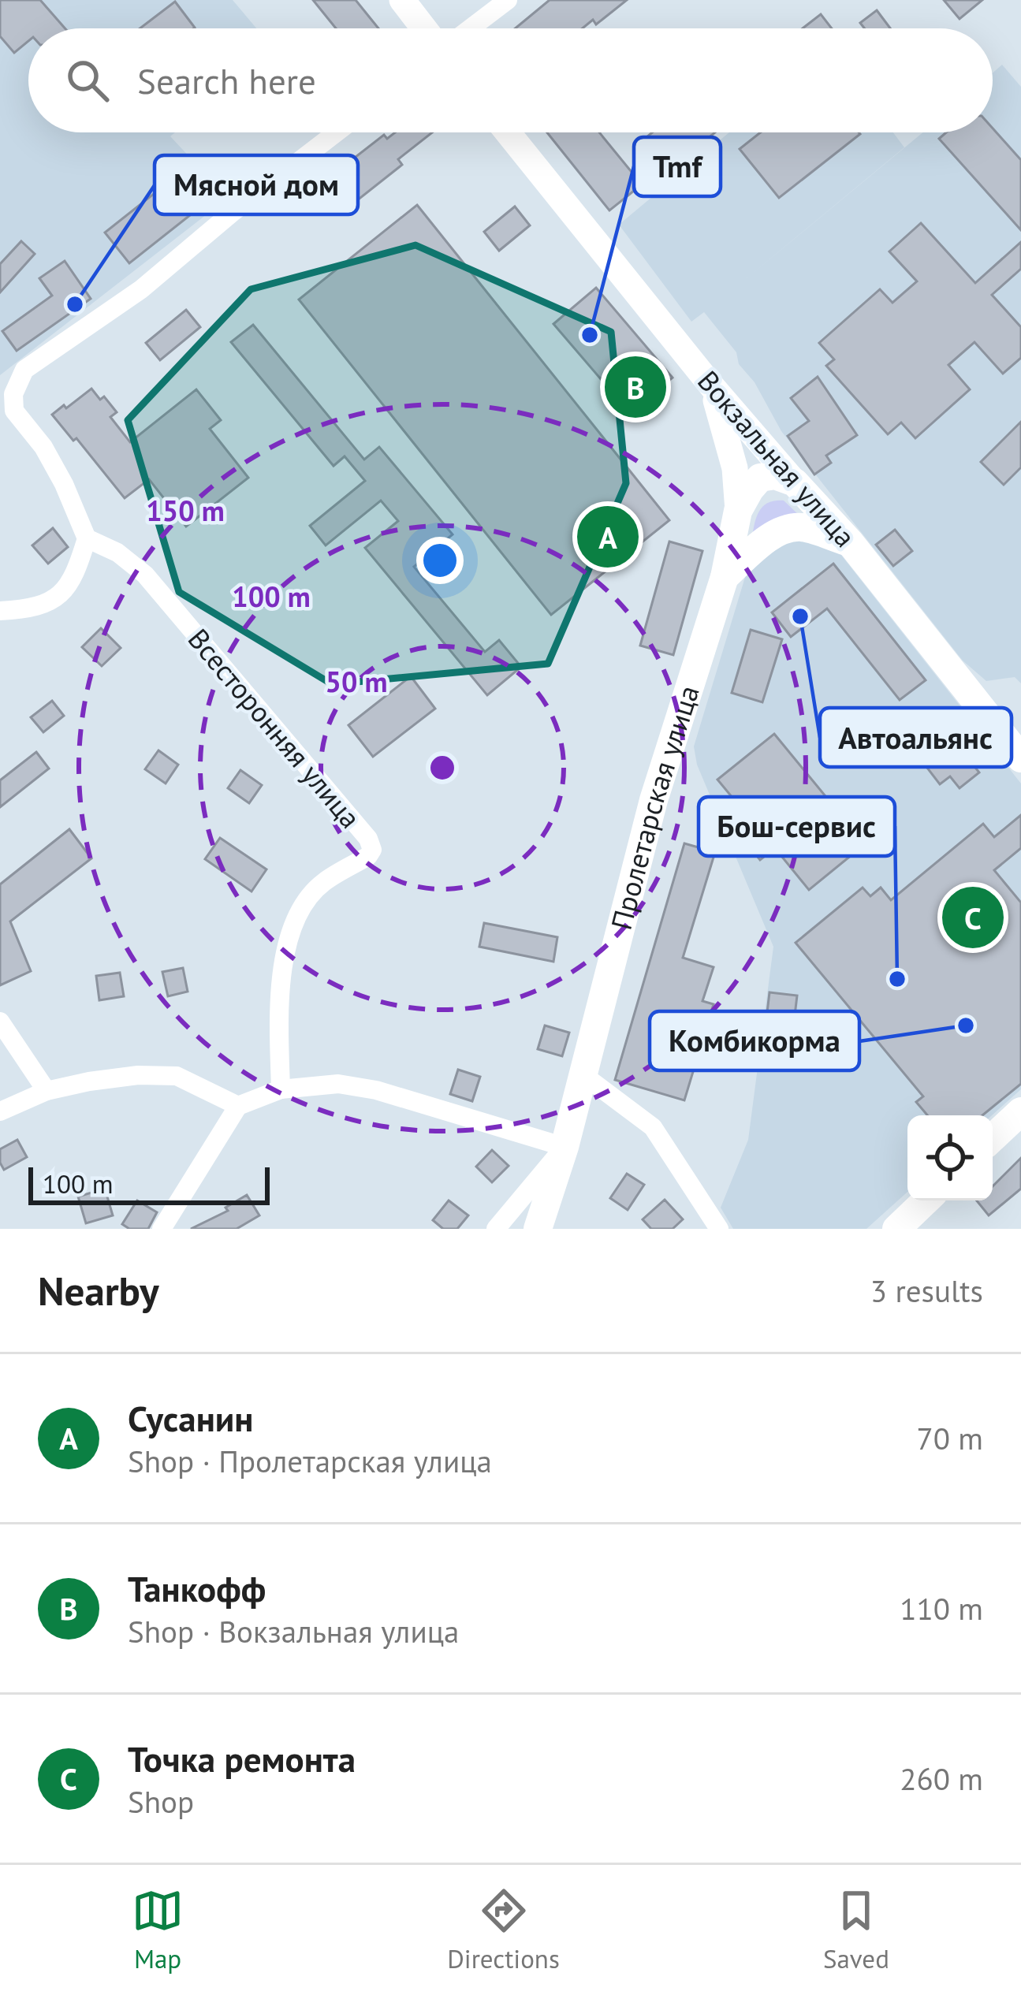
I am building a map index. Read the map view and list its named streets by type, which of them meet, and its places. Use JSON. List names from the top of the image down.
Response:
{
  "streets": {
    "main road": ["Вокзальная улица", "Пролетарская улица"],
    "street": ["Всесторонняя улица"]
  },
  "crossings": [
    ["Вокзальная улица", "Пролетарская улица"]
  ],
  "places": [
    "Мясной дом",
    "Tmf",
    "Автоальянс",
    "Бош-сервис",
    "Комбикорма"
  ],
  "scale_bar": "100 m",
  "page": {
    "search": "Search here",
    "pins": ["B", "A", "C"],
    "scale": "100 m",
    "heading": ["Nearby", "3 results"],
    "list": [
      {
        "mark": "A",
        "name": "Сусанин",
        "note": "Shop · Пролетарская улица",
        "value": "70 m"
      },
      {
        "mark": "B",
        "name": "Танкофф",
        "note": "Shop · Вокзальная улица",
        "value": "110 m"
      },
      {
        "mark": "C",
        "name": "Точка ремонта",
        "note": "Shop",
        "value": "260 m"
      }
    ],
    "nav": ["Map", "Directions", "Saved"]
  },
  "rings": ["150 m", "100 m", "50 m"]
}
